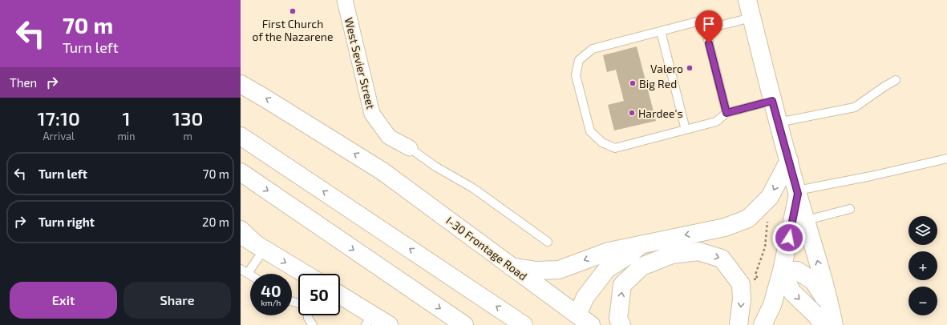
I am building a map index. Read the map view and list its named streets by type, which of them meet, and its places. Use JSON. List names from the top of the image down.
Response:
{
  "streets": {
    "main road": ["I-30 Frontage Road"],
    "street": ["West Sevier Street"]
  },
  "places": [
    "First Church of the Nazarene",
    "Valero",
    "Big Red",
    "Hardee's"
  ],
  "page": {
    "turn": ["70 m", "Turn left"],
    "then": "Then",
    "eta": [
      "17:10",
      "Arrival",
      "1",
      "min",
      "130",
      "m"
    ],
    "list": [
      {
        "name": "Turn left",
        "value": "70 m"
      },
      {
        "name": "Turn right",
        "value": "20 m"
      }
    ],
    "map_buttons": ["+", "−"],
    "speed": "40 km/h",
    "limit": "50",
    "buttons": ["Exit", "Share"]
  }
}
